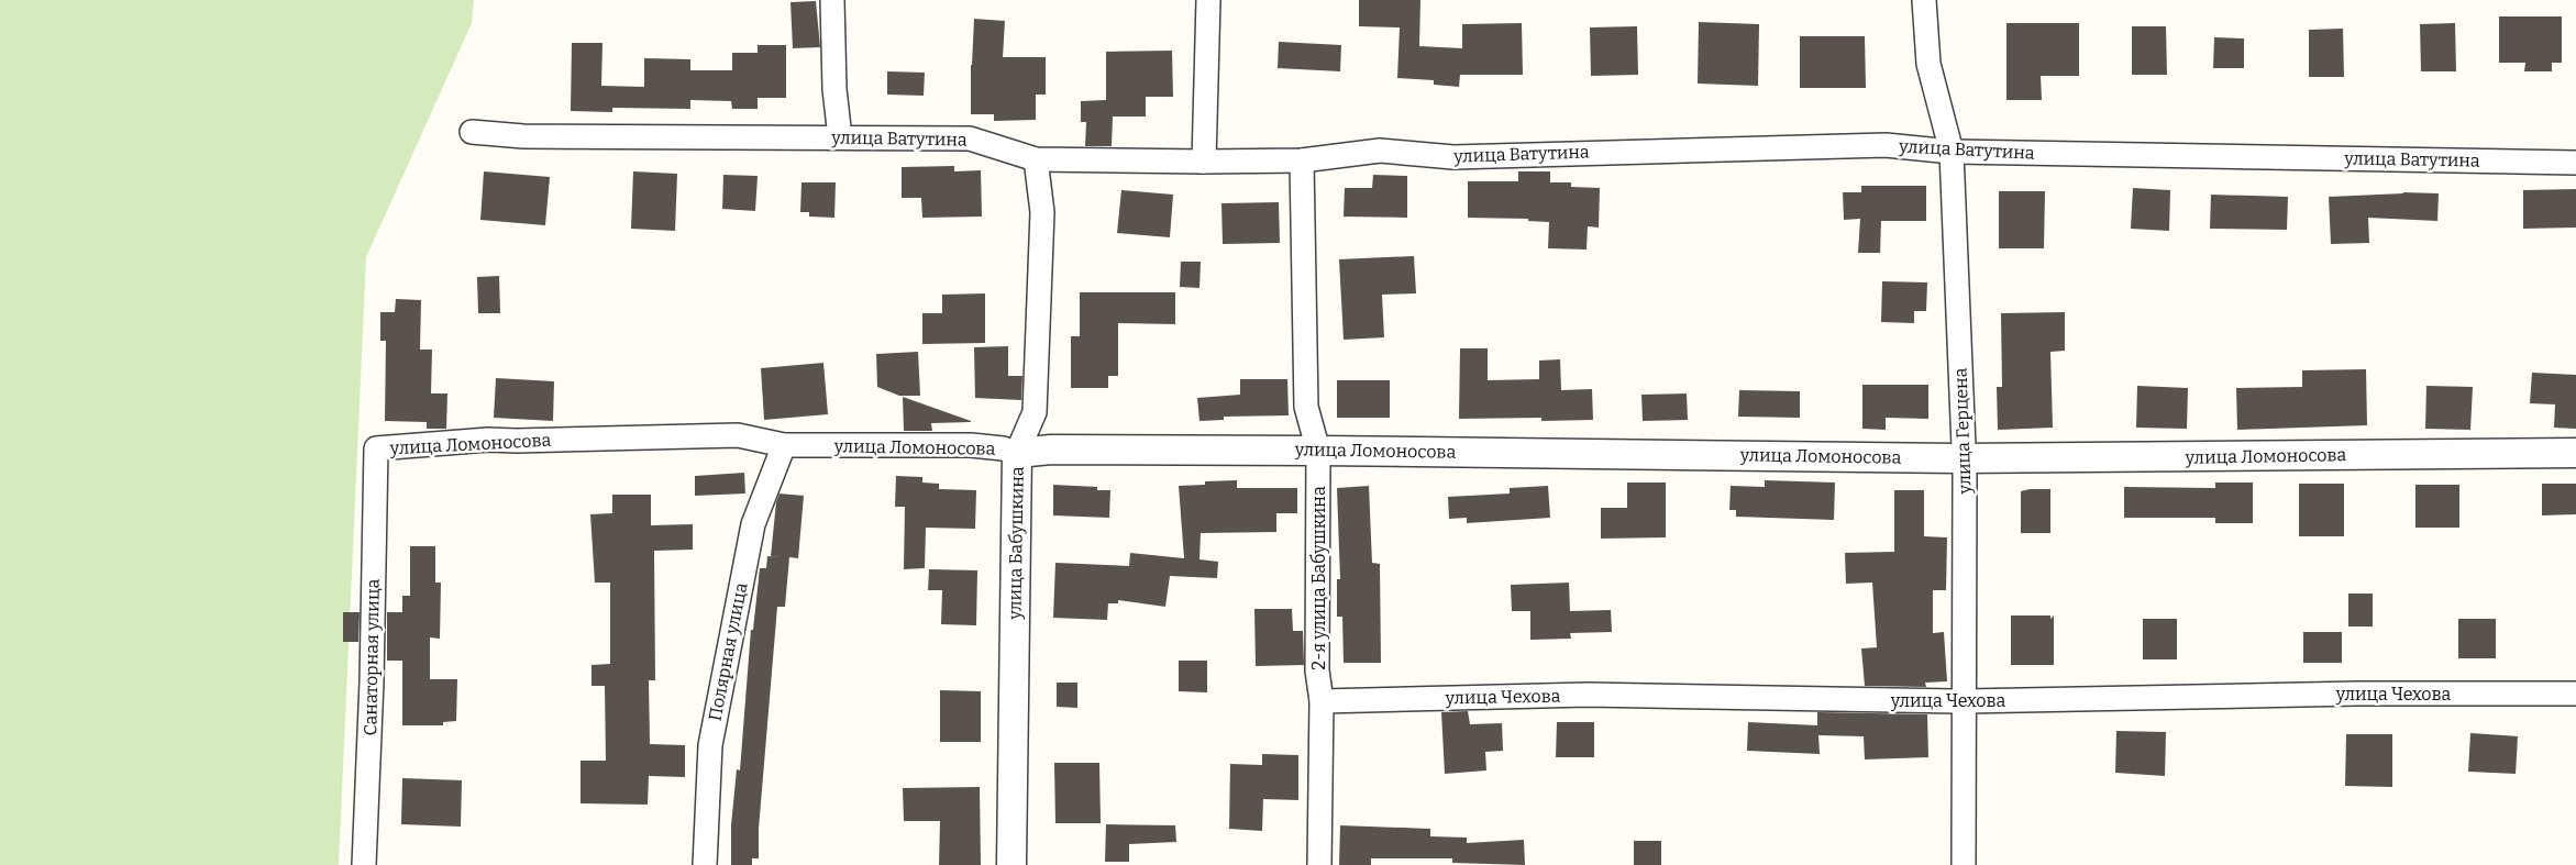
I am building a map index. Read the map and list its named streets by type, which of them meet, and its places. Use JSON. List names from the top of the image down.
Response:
{
  "streets": {
    "street": [
      "улица Ватутина",
      "улица Герцена",
      "улица Ломоносова",
      "улица Бабушкина",
      "2-я улица Бабушкина",
      "Полярная улица",
      "Санаторная улица",
      "улица Чехова"
    ]
  },
  "crossings": [
    ["улица Ватутина", "улица Герцена"],
    ["улица Ватутина", "улица Бабушкина"],
    ["улица Ватутина", "2-я улица Бабушкина"],
    ["улица Герцена", "улица Ломоносова"],
    ["улица Герцена", "улица Чехова"],
    ["улица Ломоносова", "улица Бабушкина"],
    ["улица Ломоносова", "2-я улица Бабушкина"],
    ["улица Ломоносова", "Полярная улица"],
    ["улица Ломоносова", "Санаторная улица"],
    ["2-я улица Бабушкина", "улица Чехова"]
  ]
}
